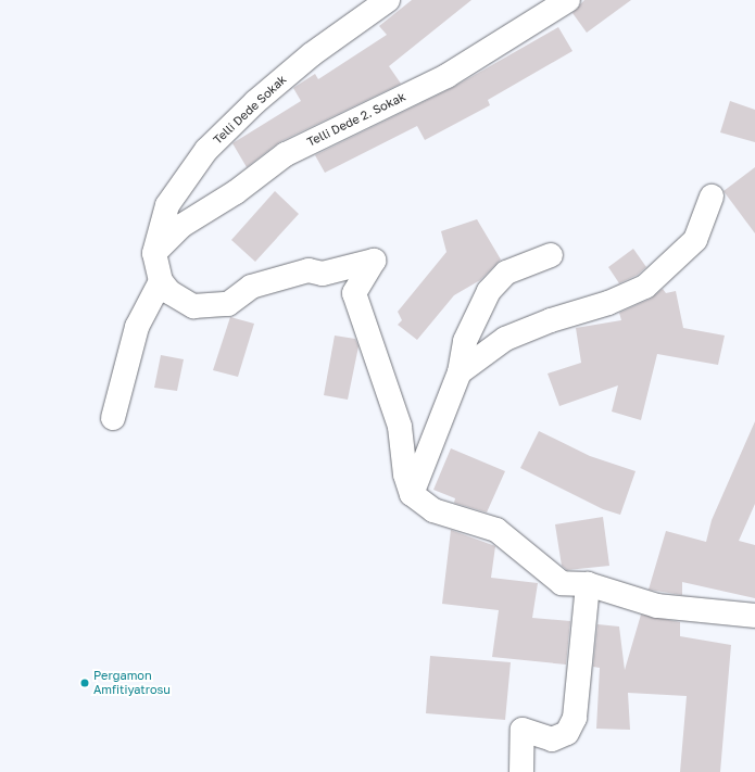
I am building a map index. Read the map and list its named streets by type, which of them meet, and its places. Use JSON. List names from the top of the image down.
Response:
{
  "streets": {
    "street": ["Telli Dede Sokak", "Telli Dede 2. Sokak"]
  },
  "crossings": [
    ["Telli Dede Sokak", "Telli Dede 2. Sokak"]
  ],
  "places": ["Pergamon Amfitiyatrosu"]
}
